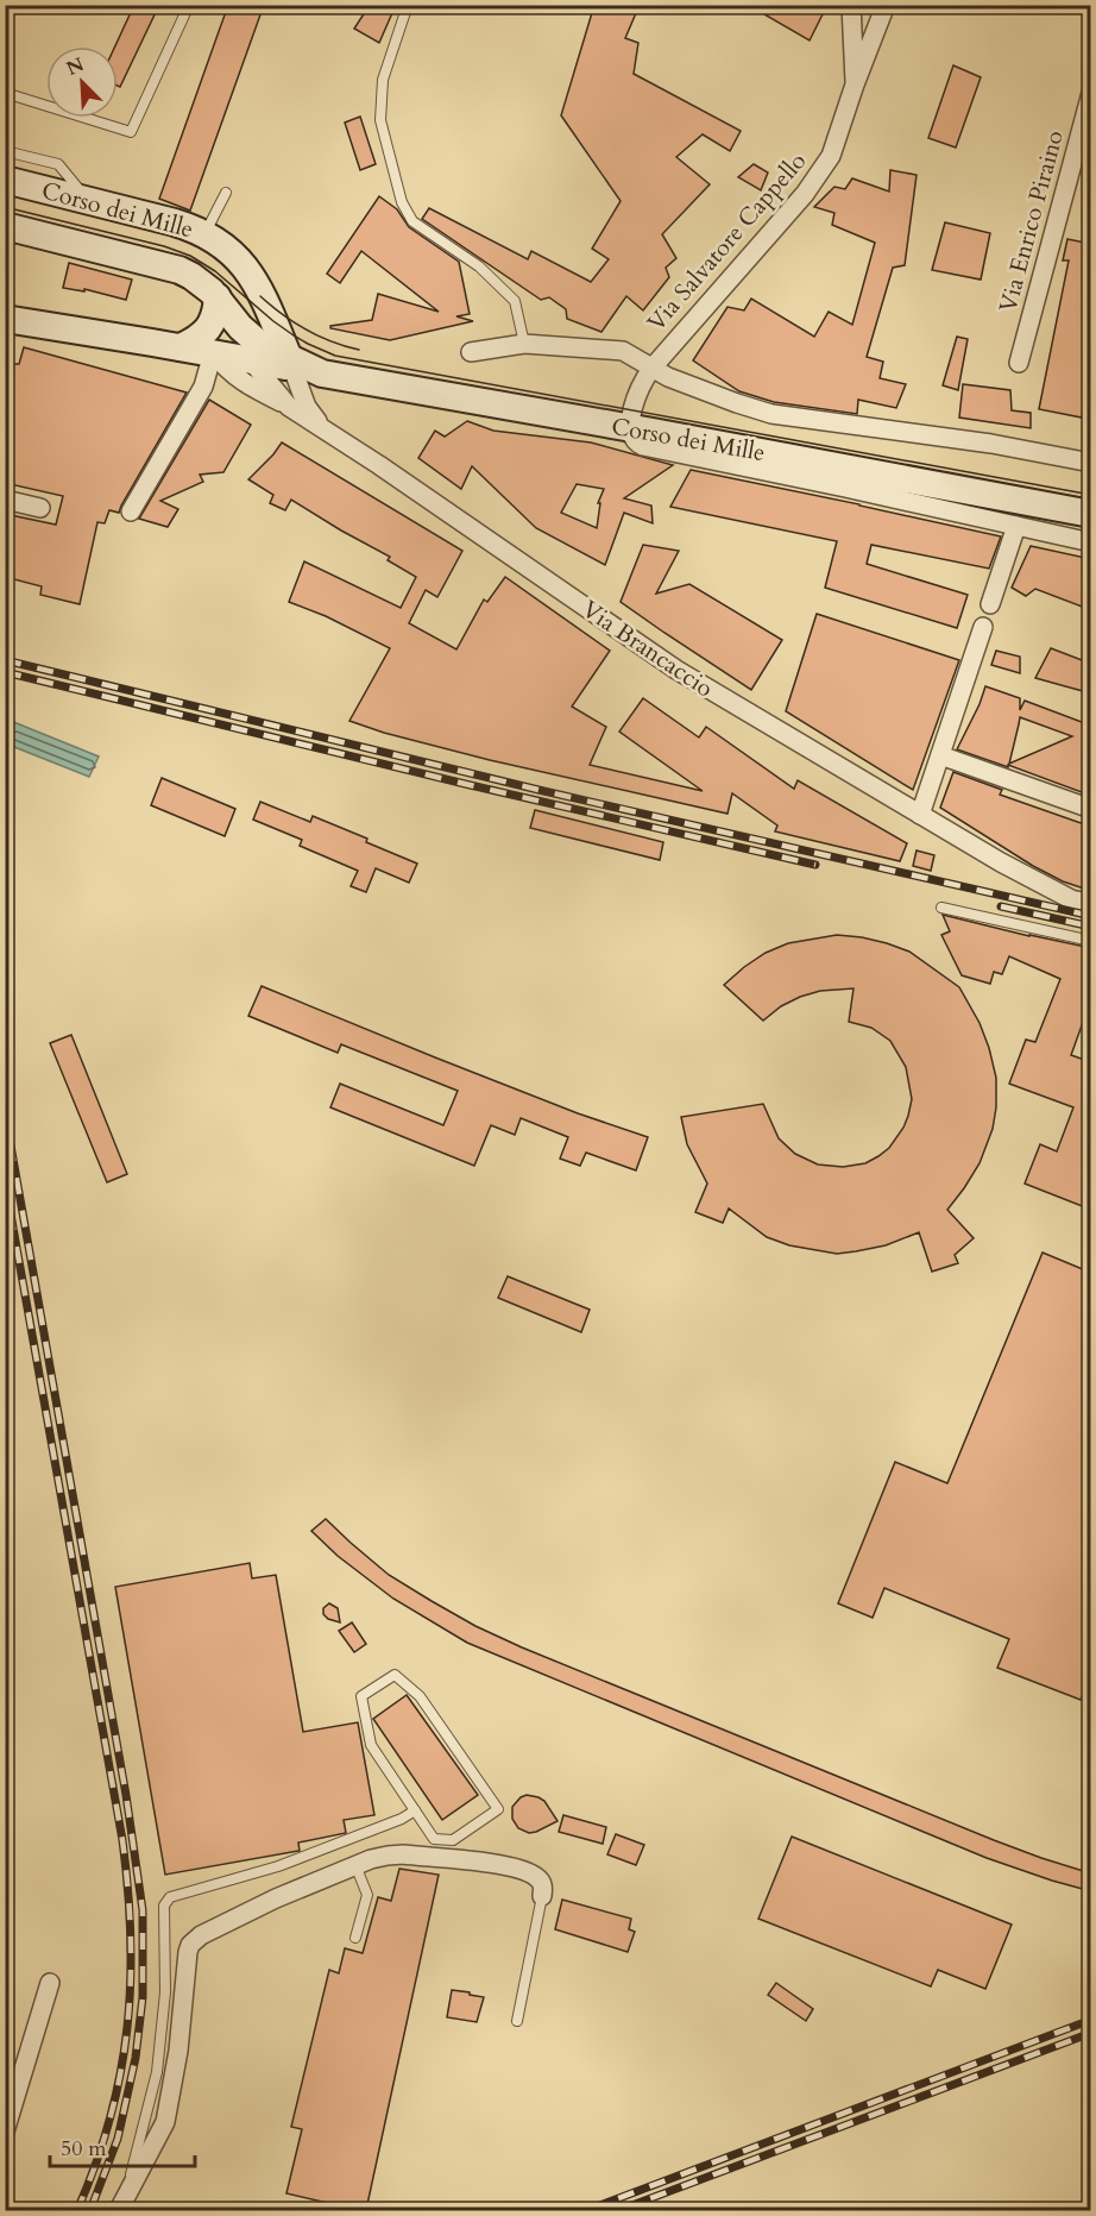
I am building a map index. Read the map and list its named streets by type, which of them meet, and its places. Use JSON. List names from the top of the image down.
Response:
{
  "streets": {
    "street": [
      "Corso dei Mille",
      "Via Enrico Piraino",
      "Via Salvatore Cappello",
      "Via Brancaccio"
    ]
  },
  "crossings": [
    ["Corso dei Mille", "Via Salvatore Cappello"]
  ],
  "scale_bar": "50 m",
  "north": "top left"
}
